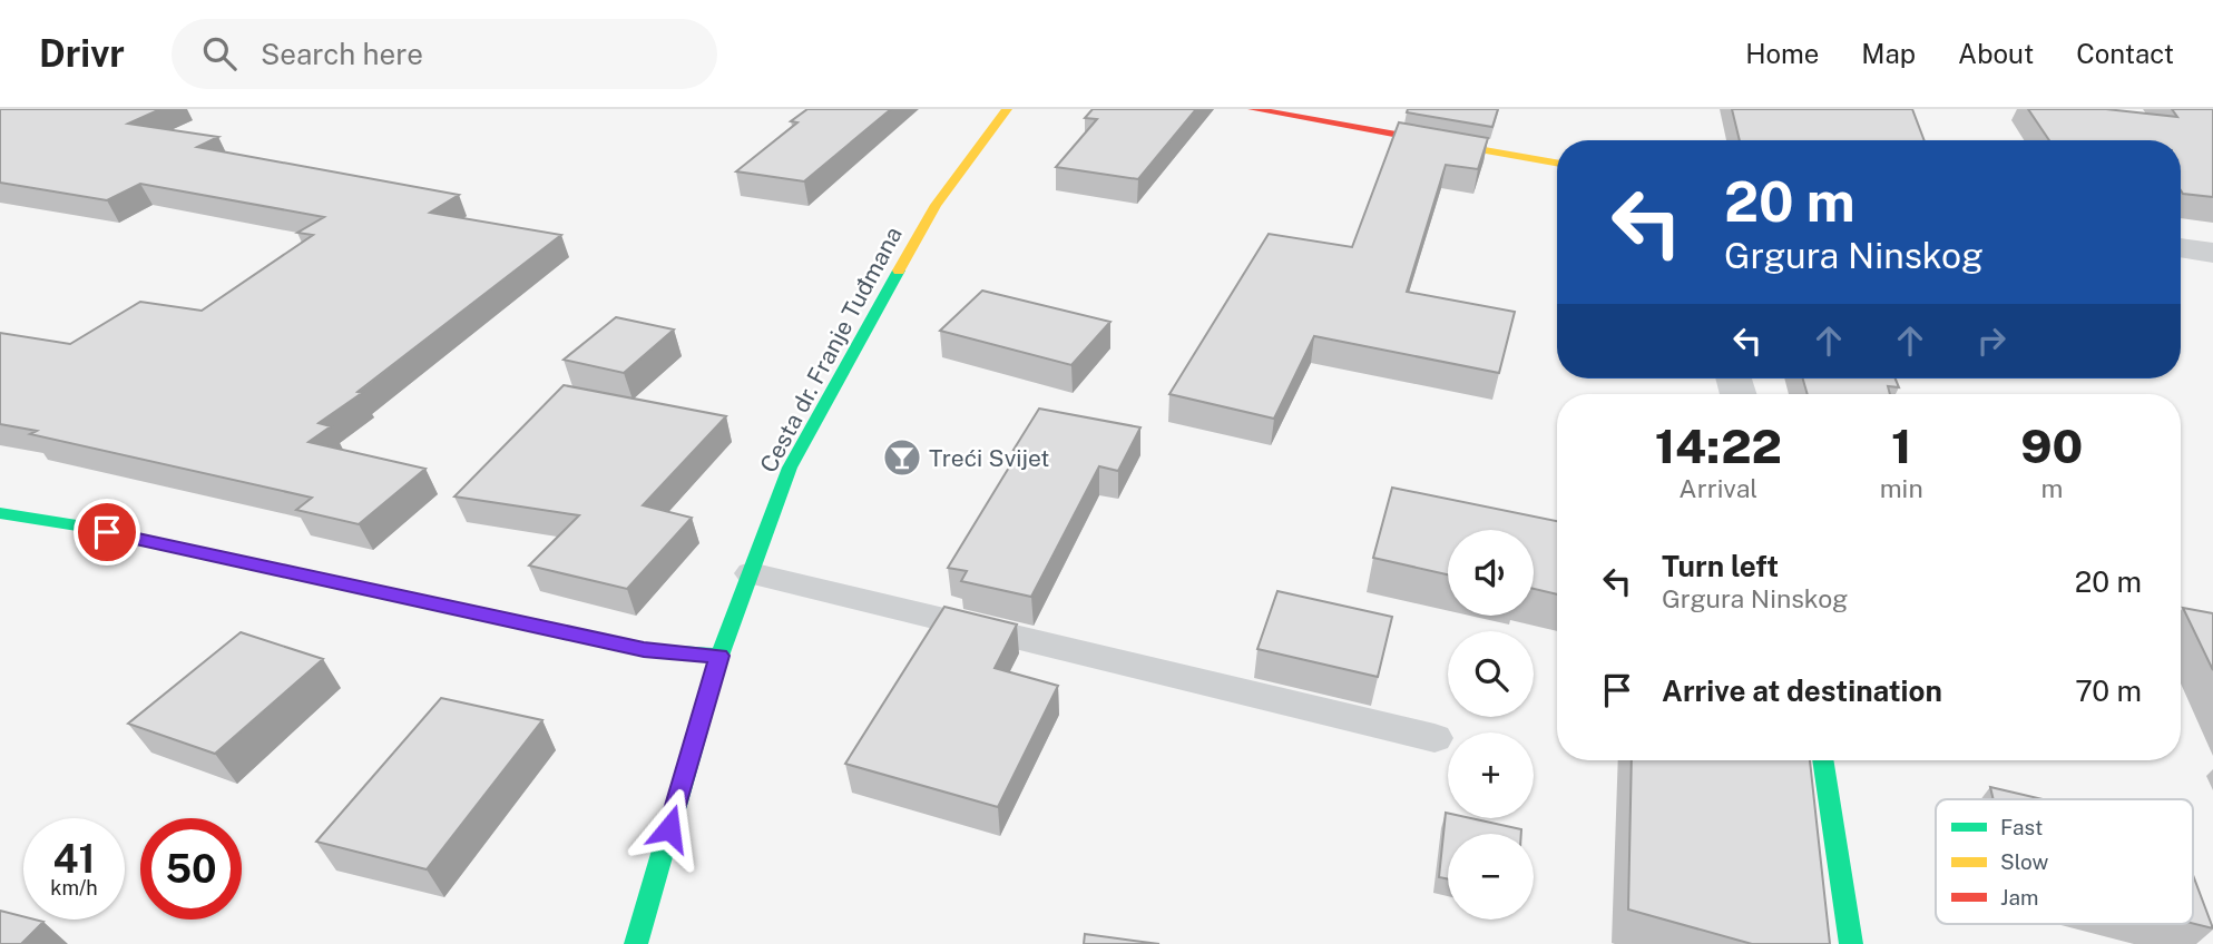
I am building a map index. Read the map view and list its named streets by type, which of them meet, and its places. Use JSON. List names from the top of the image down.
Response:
{
  "streets": {
    "main road": ["Cesta dr. Franje Tuđmana"]
  },
  "places": {
    "bar": ["Treći Svijet"]
  },
  "legend": ["Fast", "Slow", "Jam"],
  "page": {
    "header": "Drivr",
    "search": "Search here",
    "nav": [
      "Home",
      "Map",
      "About",
      "Contact"
    ],
    "turn": ["20 m", "Grgura Ninskog"],
    "eta": [
      "14:22",
      "Arrival",
      "1",
      "min",
      "90",
      "m"
    ],
    "list": [
      {
        "name": "Turn left",
        "note": "Grgura Ninskog",
        "value": "20 m"
      },
      {
        "name": "Arrive at destination",
        "value": "70 m"
      }
    ],
    "map_buttons": ["+", "−"],
    "speed": "41 km/h",
    "limit": "50"
  }
}
